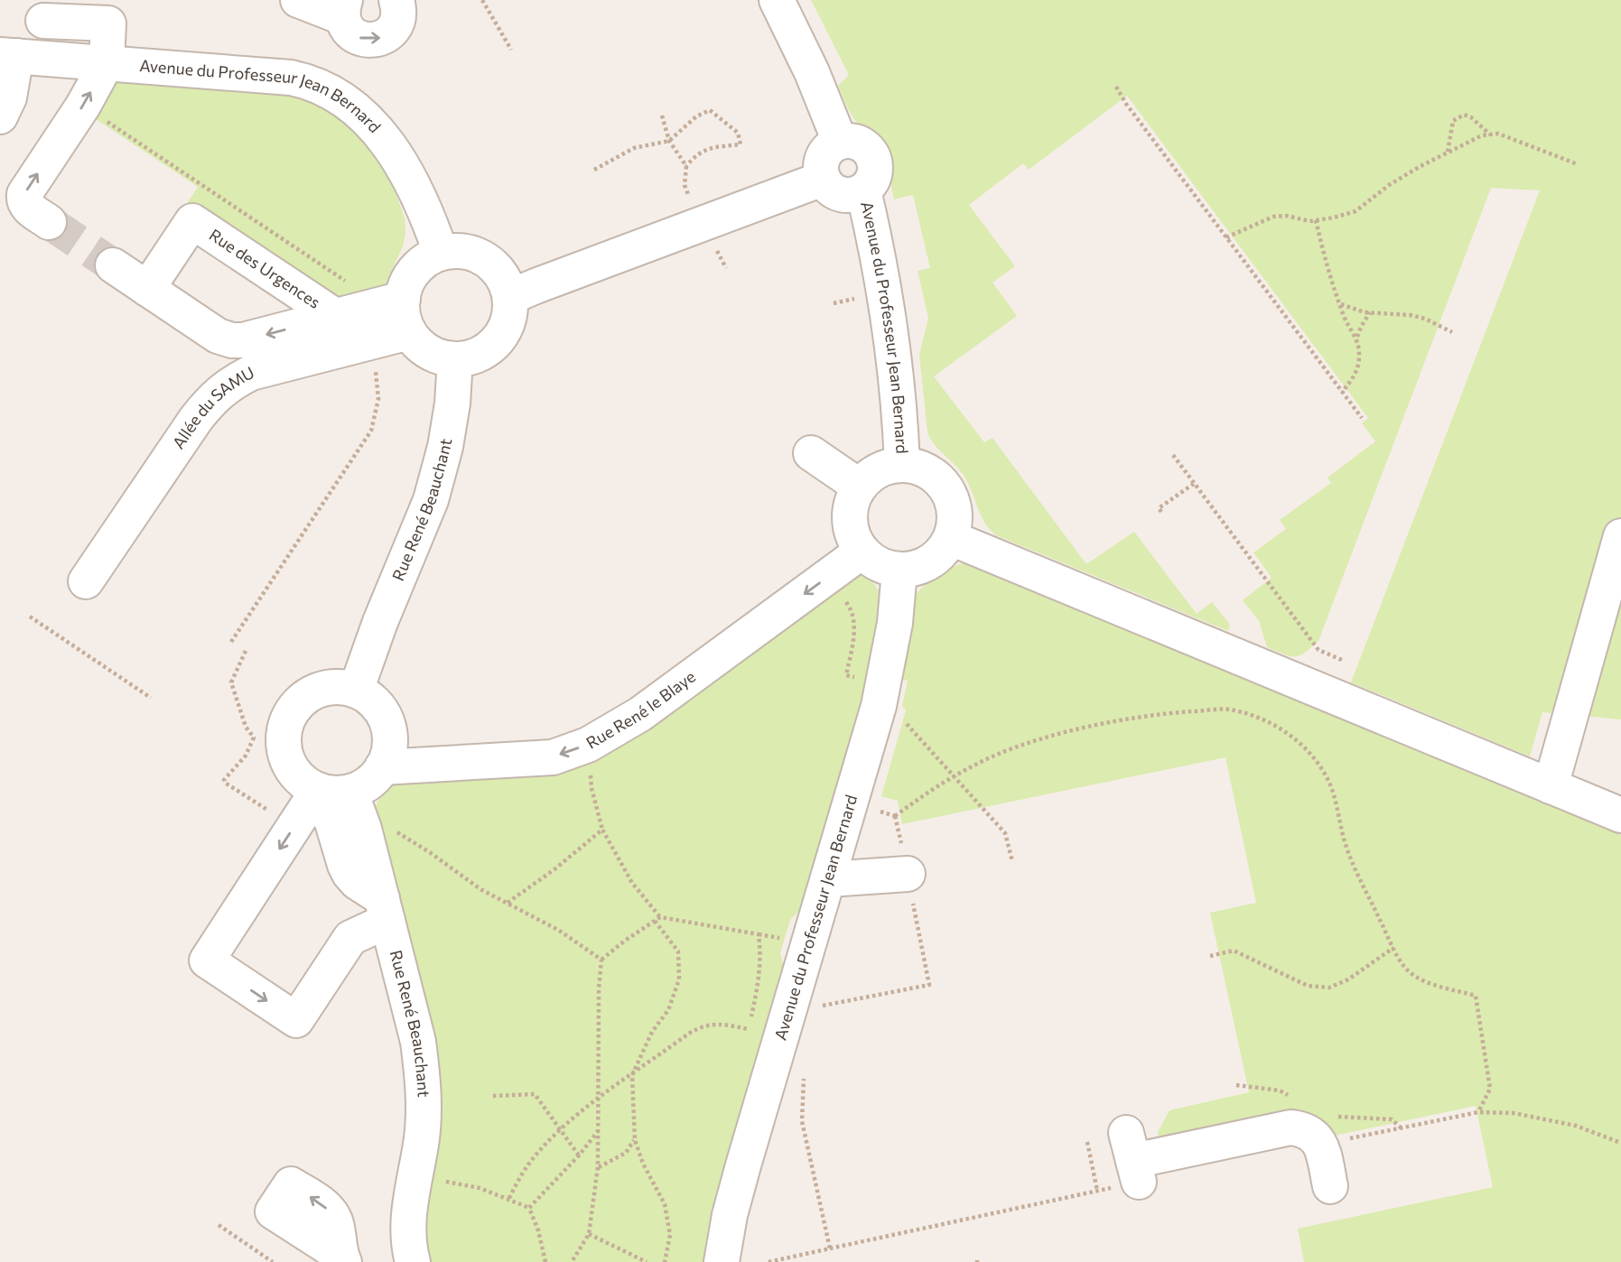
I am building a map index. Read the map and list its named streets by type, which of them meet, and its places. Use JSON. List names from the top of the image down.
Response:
{
  "streets": {
    "street": [
      "Avenue du Professeur Jean Bernard",
      "Rue des Urgences",
      "Allée du SAMU",
      "Rue René Beauchant",
      "Rue René le Blaye"
    ]
  },
  "crossings": [
    ["Avenue du Professeur Jean Bernard", "Allée du SAMU"],
    ["Avenue du Professeur Jean Bernard", "Rue René Beauchant"],
    ["Avenue du Professeur Jean Bernard", "Rue René le Blaye"],
    ["Allée du SAMU", "Rue René Beauchant"],
    ["Rue René Beauchant", "Rue René le Blaye"]
  ],
  "one_way": ["Rue René le Blaye"]
}
